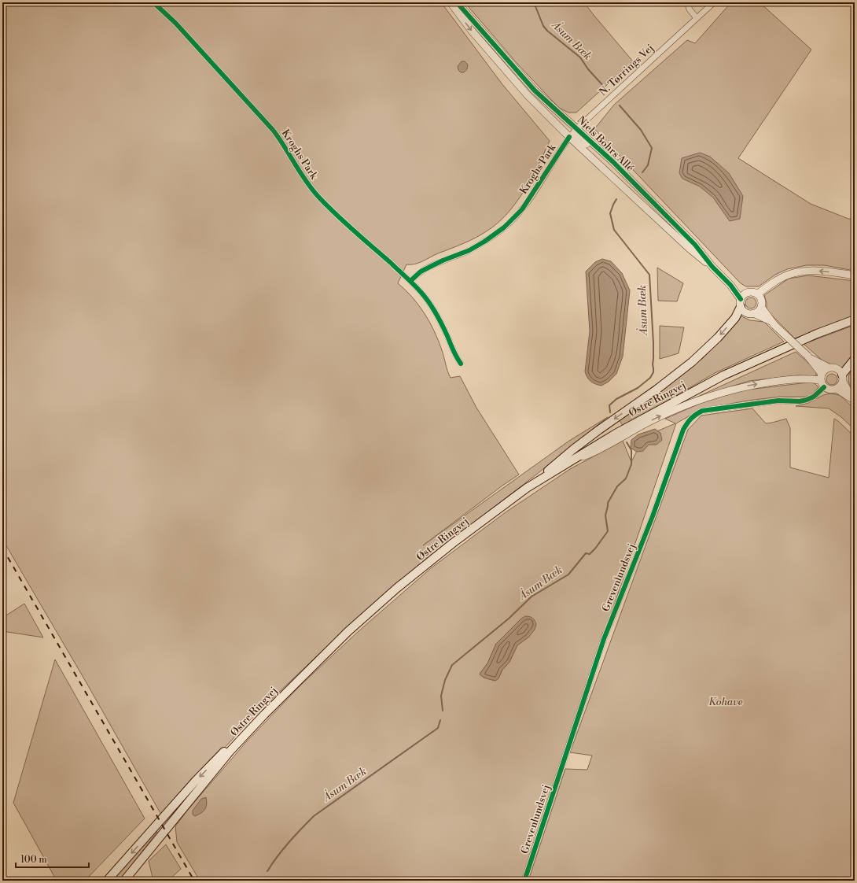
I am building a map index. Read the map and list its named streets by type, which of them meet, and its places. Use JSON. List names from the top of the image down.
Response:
{
  "streets": {
    "main road": ["Østre Ringvej"],
    "street": [
      "N. Tørrings Vej",
      "Niels Bohrs Allé",
      "Kroghs Park",
      "Grevenlundsvej"
    ]
  },
  "crossings": [
    ["N. Tørrings Vej", "Niels Bohrs Allé"],
    ["N. Tørrings Vej", "Kroghs Park"],
    ["Niels Bohrs Allé", "Kroghs Park"]
  ],
  "water": ["Åsum Bæk"],
  "parks": ["Kohave"],
  "scale_bar": "100 m"
}
